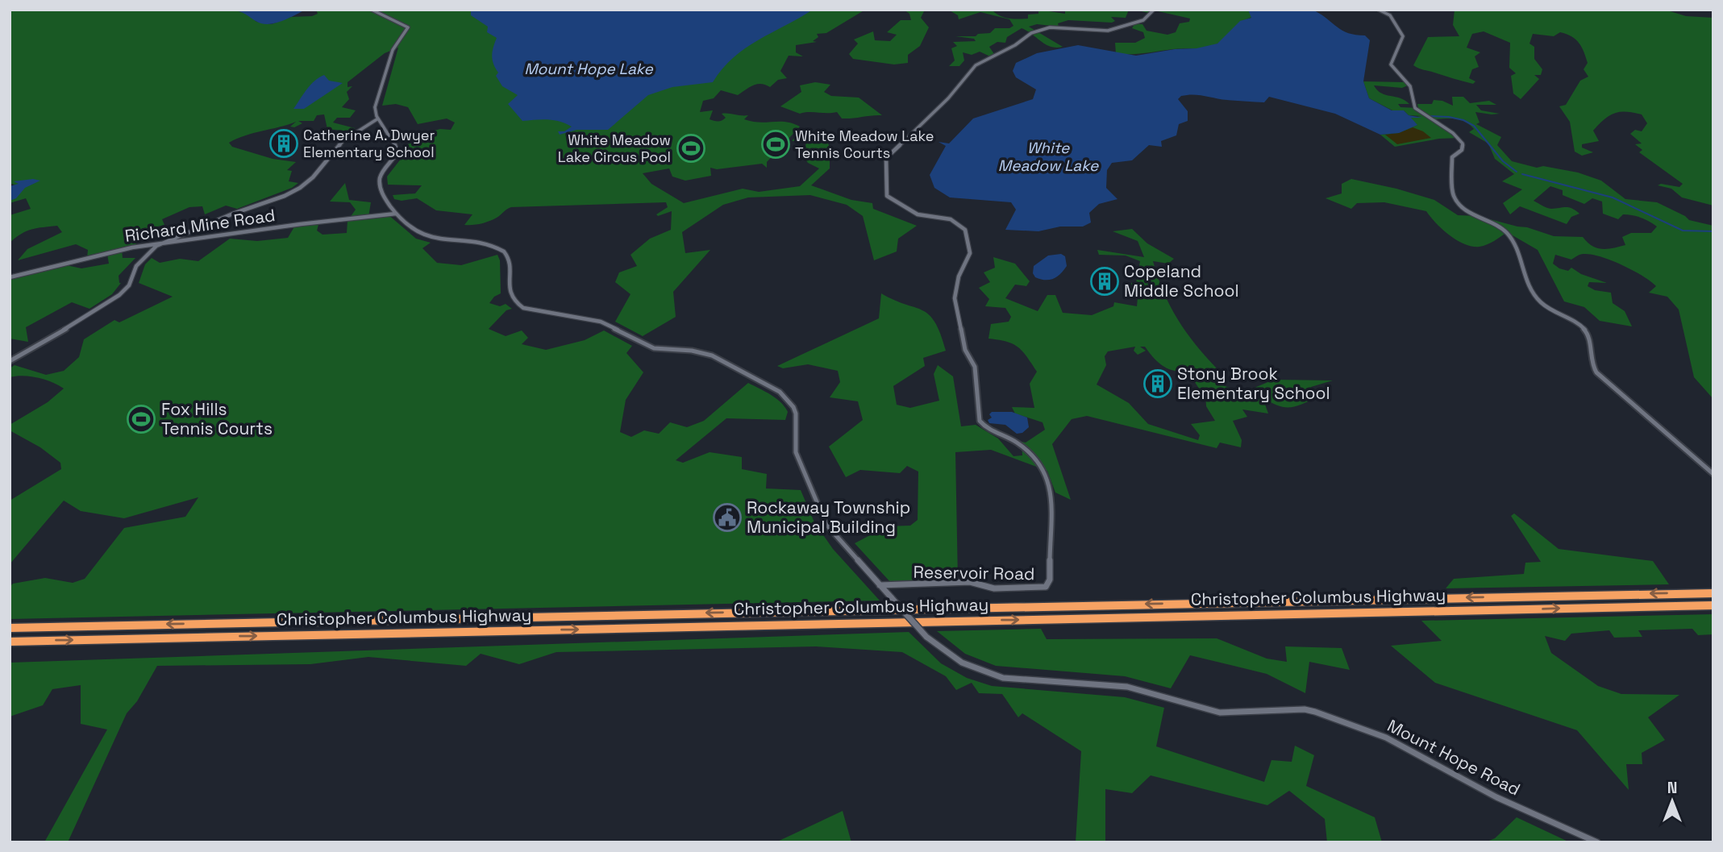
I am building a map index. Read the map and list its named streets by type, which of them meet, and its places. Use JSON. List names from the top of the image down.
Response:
{
  "streets": {
    "highway": ["Christopher Columbus Highway"],
    "street": ["Richard Mine Road", "Reservoir Road", "Mount Hope Road"]
  },
  "crossings": [
    ["Richard Mine Road", "Mount Hope Road"],
    ["Reservoir Road", "Mount Hope Road"]
  ],
  "water": ["Mount Hope Lake", "White Meadow Lake"],
  "places": {
    "building": ["Catherine A. Dwyer Elementary School", "Copeland Middle School", "Stony Brook Elementary School"],
    "sports": ["White Meadow Lake Tennis Courts", "White Meadow Lake Circus Pool", "Fox Hills Tennis Courts"],
    "public building": ["Rockaway Township Municipal Building"]
  },
  "north": "top"
}
